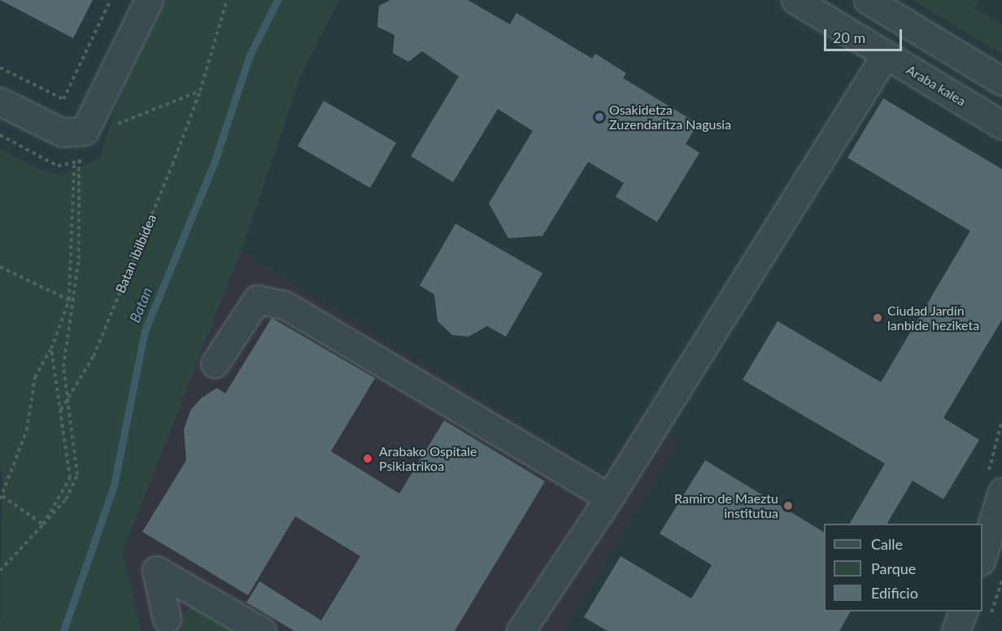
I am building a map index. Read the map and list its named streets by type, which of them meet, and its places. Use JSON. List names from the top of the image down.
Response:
{
  "streets": {
    "street": ["Araba kalea"],
    "path": ["Batan ibilbidea"]
  },
  "water": ["Batan"],
  "places": [
    "Osakidetza Zuzendaritza Nagusia",
    "Ciudad Jardín lanbide heziketa",
    "Arabako Ospitale Psikiatrikoa",
    "Ramiro de Maeztu institutua"
  ],
  "legend": ["Calle", "Parque", "Edificio"],
  "scale_bar": "20 m"
}
